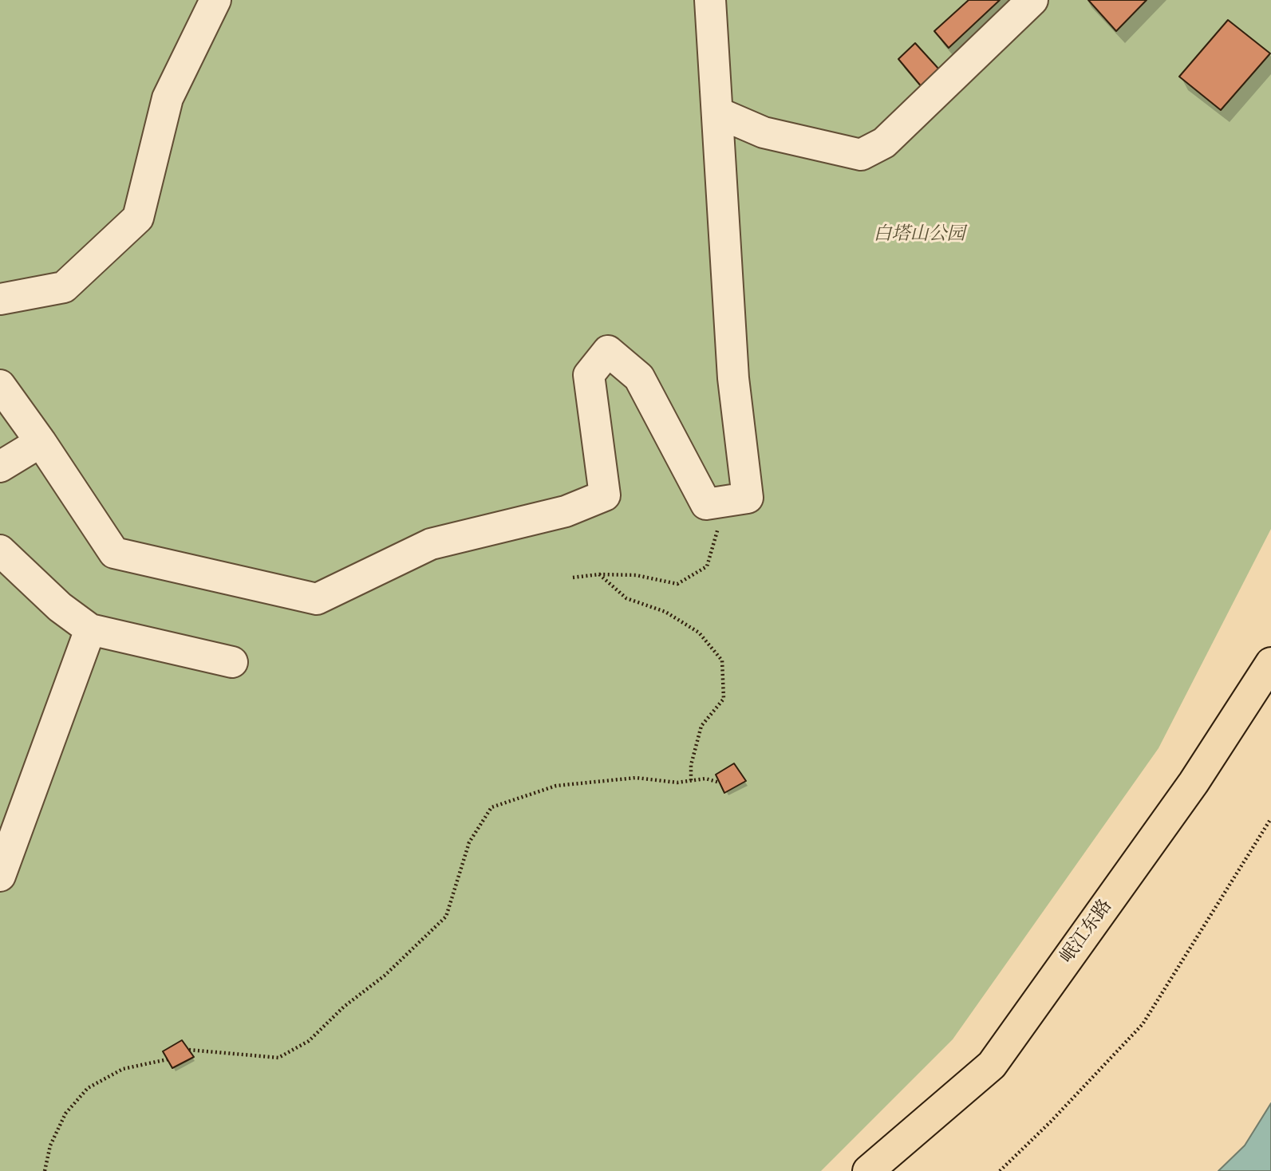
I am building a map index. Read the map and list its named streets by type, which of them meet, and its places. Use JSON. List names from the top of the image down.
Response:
{
  "streets": {
    "highway": ["岷江东路"]
  },
  "parks": ["白塔山公园"]
}
